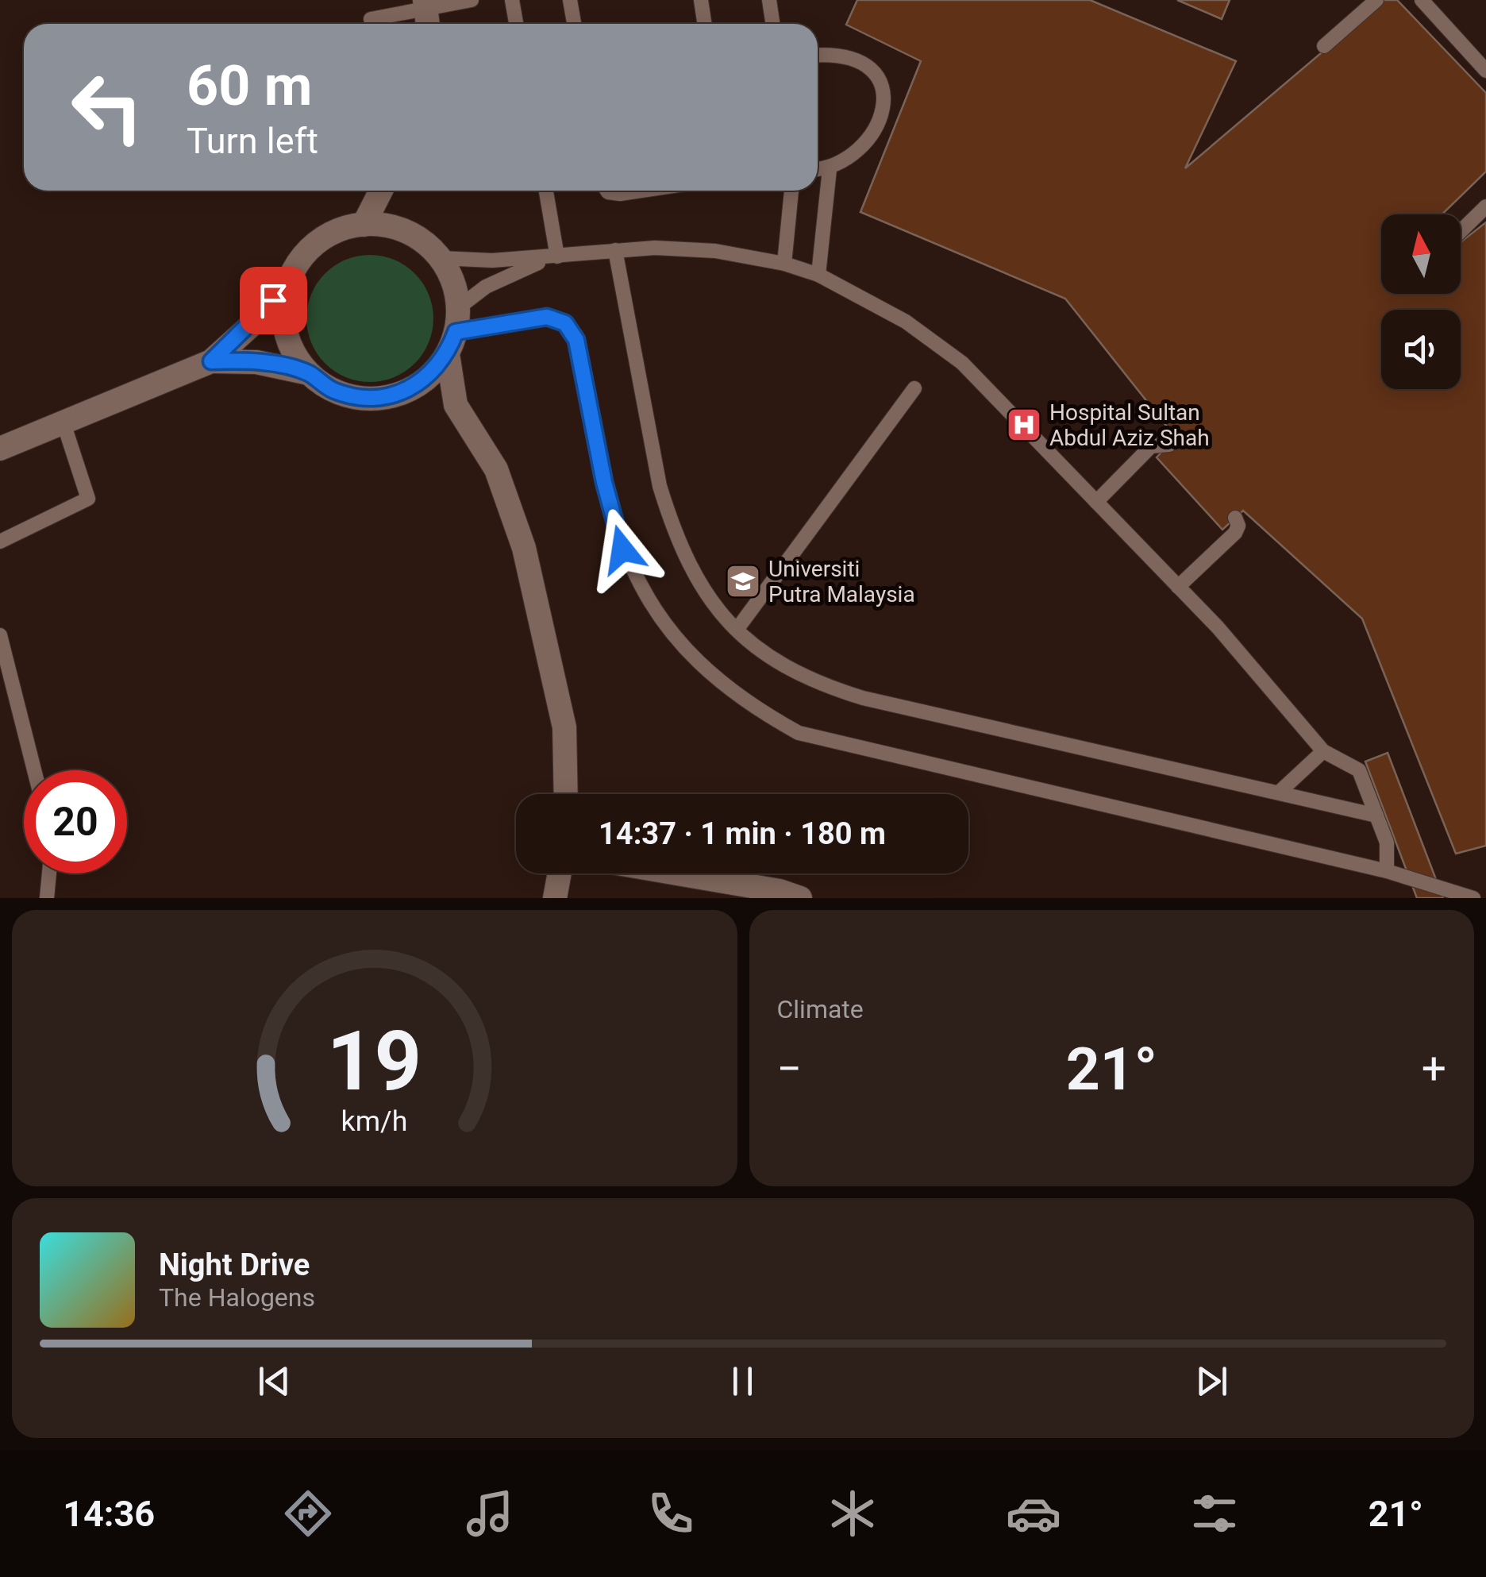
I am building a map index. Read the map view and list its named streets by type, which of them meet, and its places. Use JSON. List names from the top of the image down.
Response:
{
  "places": {
    "hospital": ["Hospital Sultan Abdul Aziz Shah"],
    "school or university": ["Universiti Putra Malaysia"]
  },
  "north": "top",
  "page": {
    "turn": ["60 m", "Turn left"],
    "limit": "20",
    "trip": "14:37 · 1 min · 180 m",
    "tile": "Climate",
    "heat": ["−", "21°", "+"],
    "song": ["Night Drive", "The Halogens"],
    "tabs": ["14:36", "21°"],
    "gauge": ["19", "km/h"]
  }
}
